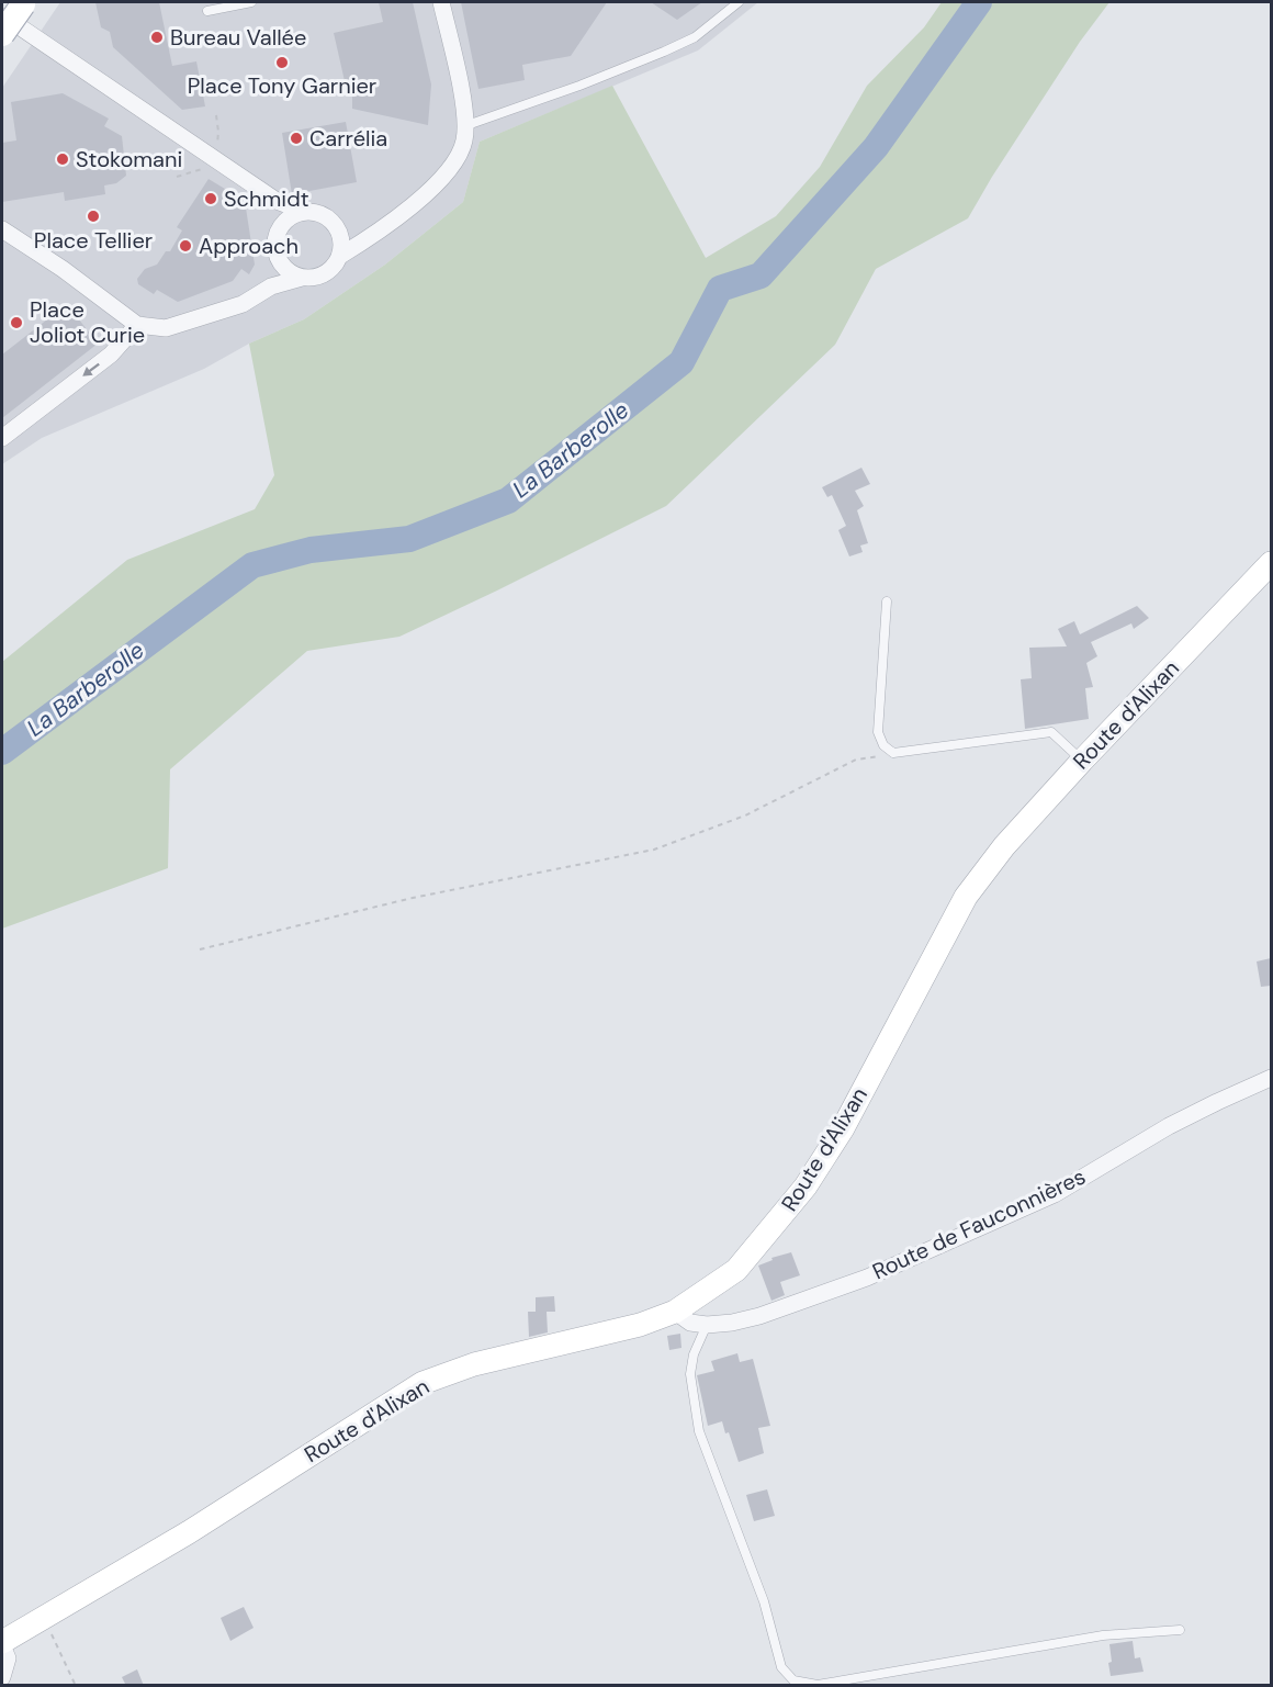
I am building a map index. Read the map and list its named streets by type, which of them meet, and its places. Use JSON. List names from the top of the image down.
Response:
{
  "streets": {
    "street": ["Route d'Alixan", "Route de Fauconnières"]
  },
  "water": ["La Barberolle"],
  "places": [
    "Bureau Vallée",
    "Place Tony Garnier",
    "Carrélia",
    "Stokomani",
    "Schmidt",
    "Place Tellier",
    "Approach",
    "Place Joliot Curie"
  ]
}
